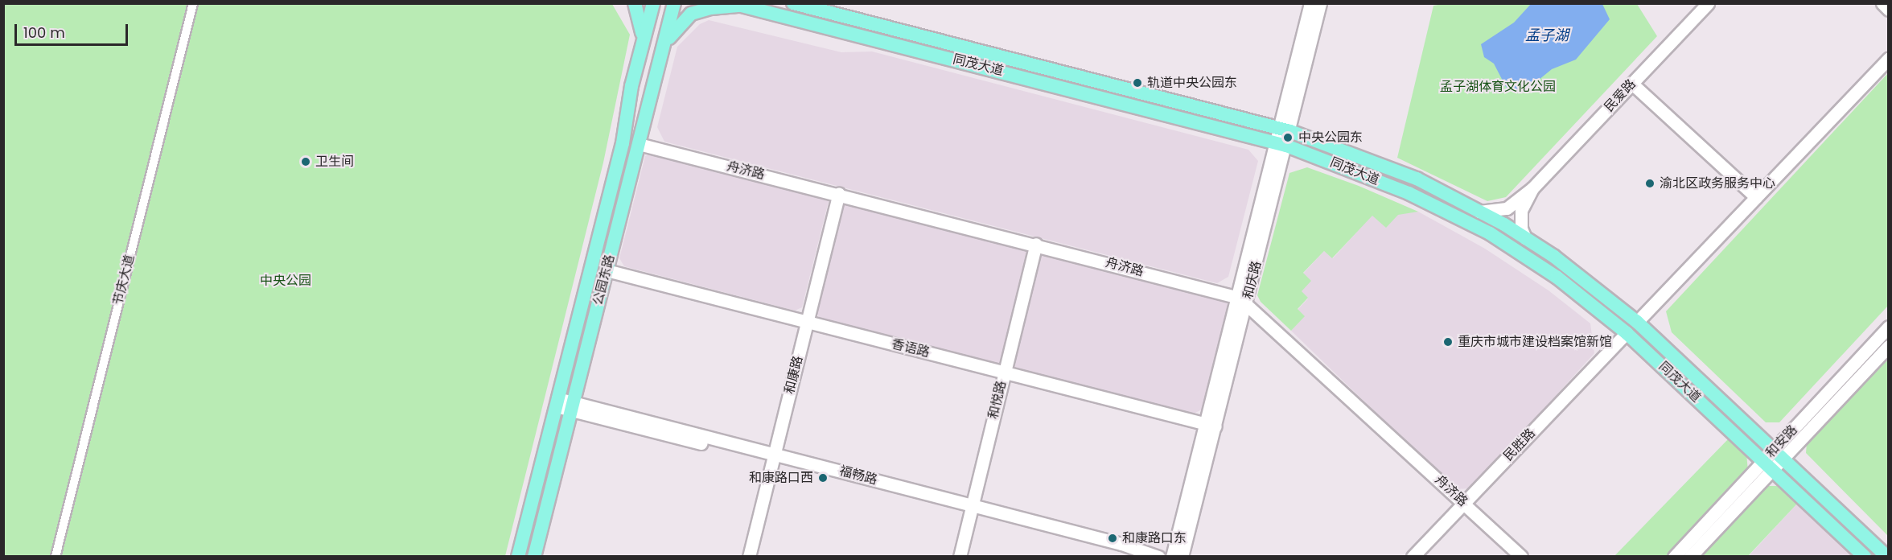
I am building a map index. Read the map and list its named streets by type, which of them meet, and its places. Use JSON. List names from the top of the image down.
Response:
{
  "streets": {
    "main road": ["同茂大道", "公园东路"],
    "street": [
      "民爱路",
      "舟济路",
      "节庆大道",
      "和庆路",
      "香语路",
      "和康路",
      "和悦路",
      "和安路",
      "民胜路",
      "福畅路"
    ]
  },
  "crossings": [
    ["同茂大道", "公园东路"],
    ["同茂大道", "和庆路"],
    ["同茂大道", "和安路"],
    ["同茂大道", "民胜路"],
    ["舟济路", "公园东路"],
    ["舟济路", "和庆路"],
    ["舟济路", "和康路"],
    ["舟济路", "和悦路"],
    ["舟济路", "民胜路"],
    ["公园东路", "香语路"],
    ["公园东路", "福畅路"],
    ["和庆路", "香语路"],
    ["香语路", "和康路"],
    ["香语路", "和悦路"],
    ["和康路", "福畅路"],
    ["和悦路", "福畅路"]
  ],
  "water": ["孟子湖"],
  "parks": ["孟子湖体育文化公园", "中央公园"],
  "places": [
    "轨道中央公园东",
    "中央公园东",
    "卫生间",
    "渝北区政务服务中心",
    "重庆市城市建设档案馆新馆",
    "和康路口西",
    "和康路口东"
  ],
  "scale_bar": "100 m"
}
